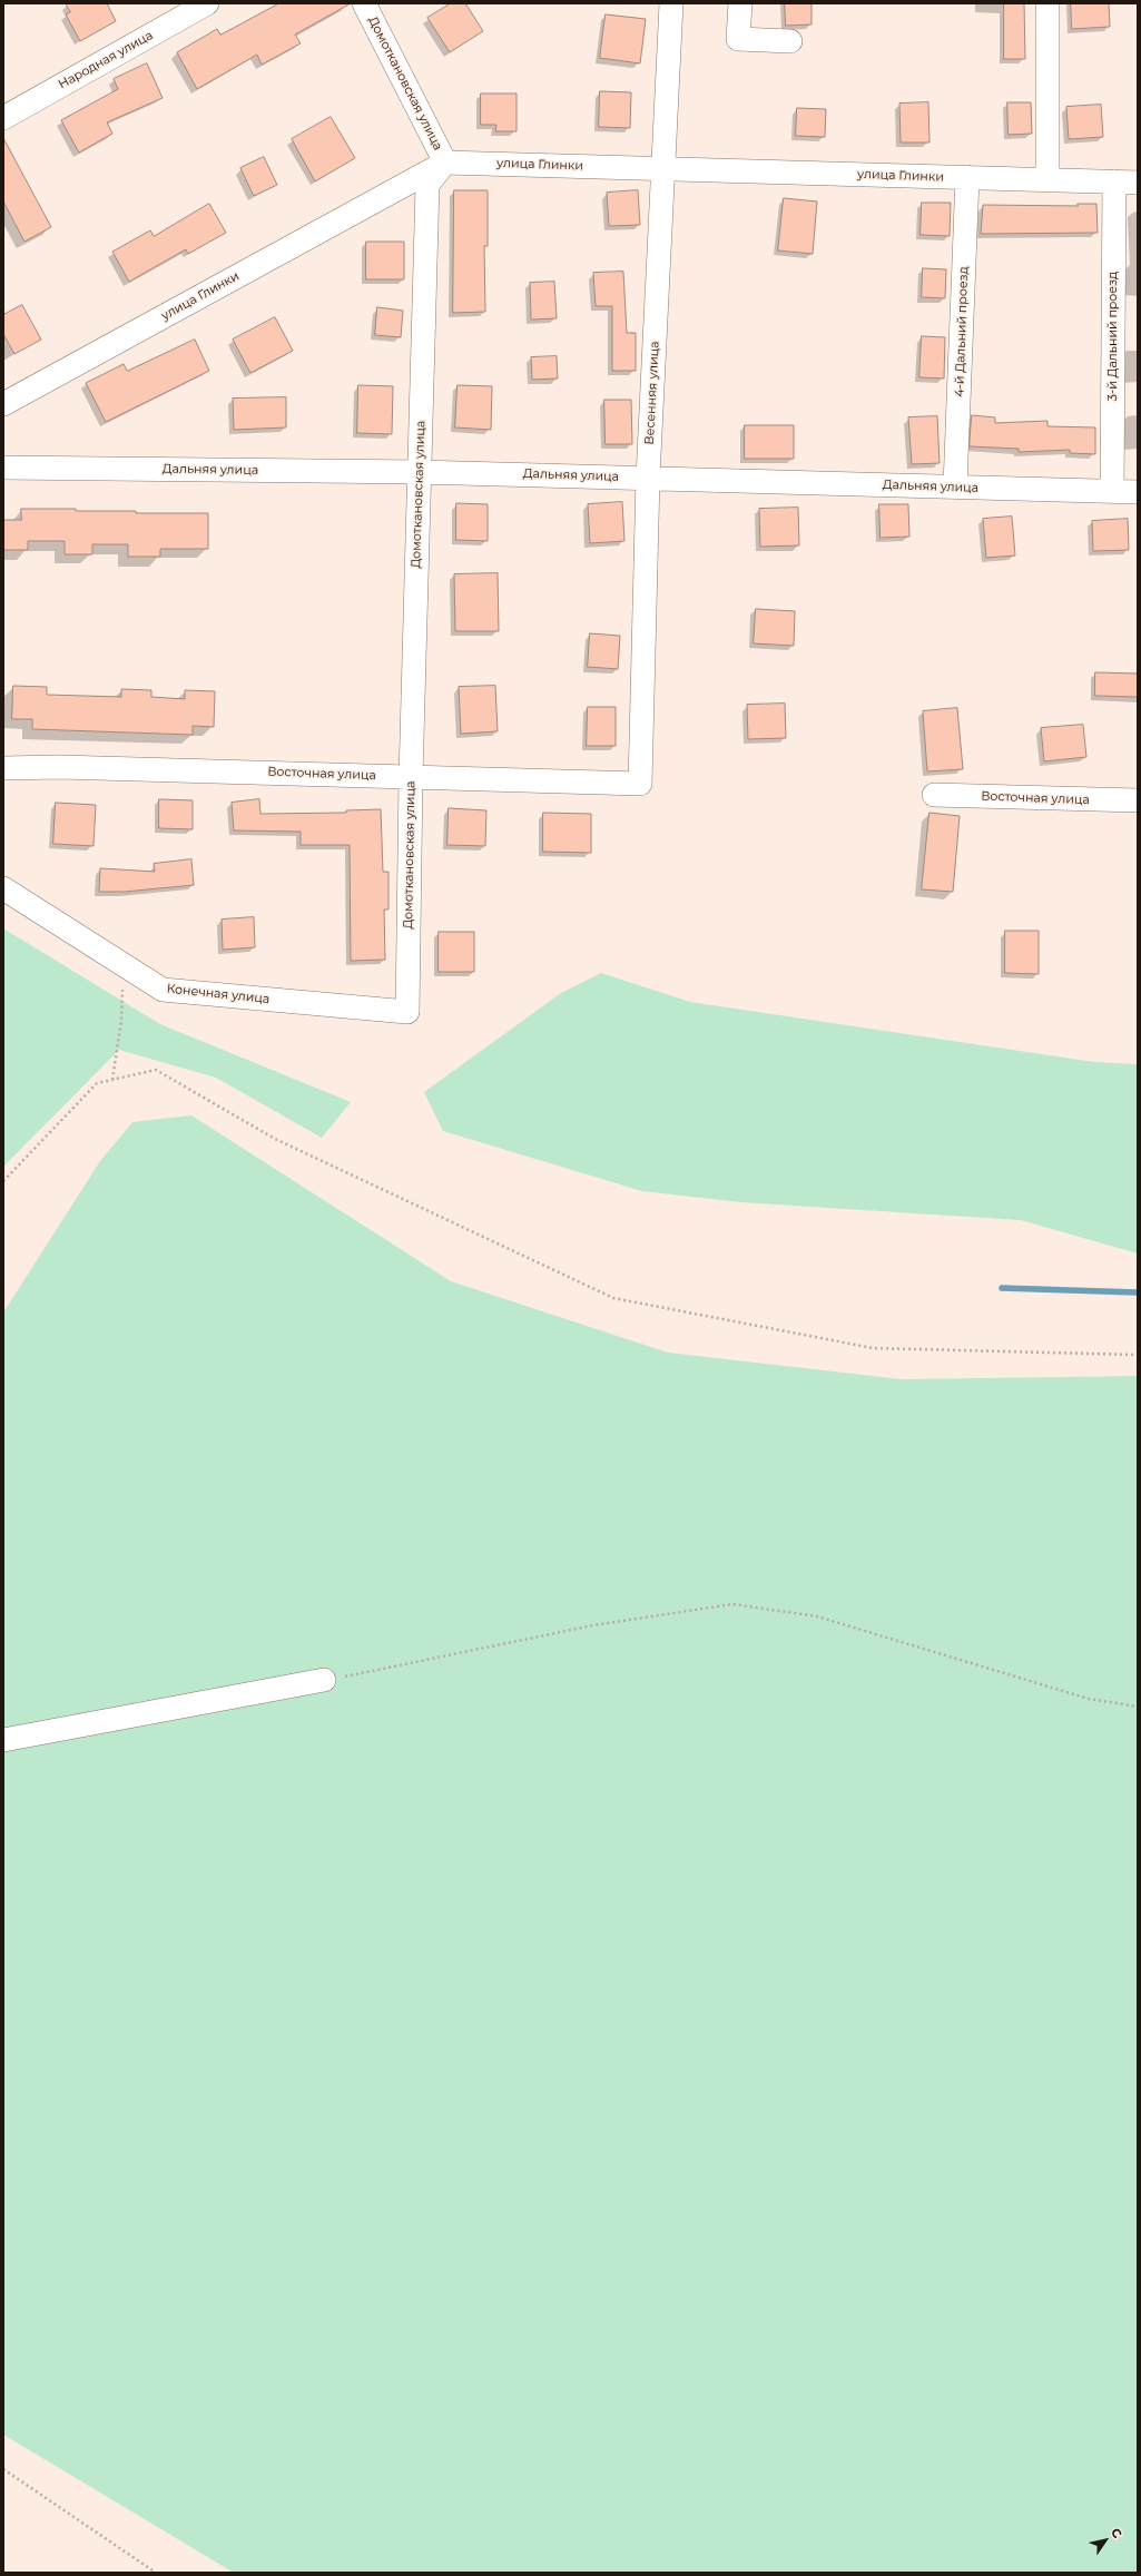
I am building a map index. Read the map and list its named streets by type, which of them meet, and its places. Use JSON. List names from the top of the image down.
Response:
{
  "streets": {
    "street": [
      "Народная улица",
      "Домоткановская улица",
      "улица Глинки",
      "4-й Дальний проезд",
      "3-й Дальний проезд",
      "Весенняя улица",
      "Дальняя улица",
      "Восточная улица",
      "Конечная улица"
    ]
  },
  "crossings": [
    ["Домоткановская улица", "улица Глинки"],
    ["Домоткановская улица", "Дальняя улица"],
    ["Домоткановская улица", "Восточная улица"],
    ["Домоткановская улица", "Конечная улица"],
    ["улица Глинки", "4-й Дальний проезд"],
    ["улица Глинки", "3-й Дальний проезд"],
    ["улица Глинки", "Весенняя улица"],
    ["4-й Дальний проезд", "Дальняя улица"],
    ["3-й Дальний проезд", "Дальняя улица"],
    ["Весенняя улица", "Дальняя улица"],
    ["Весенняя улица", "Восточная улица"]
  ],
  "north": "top right"
}
